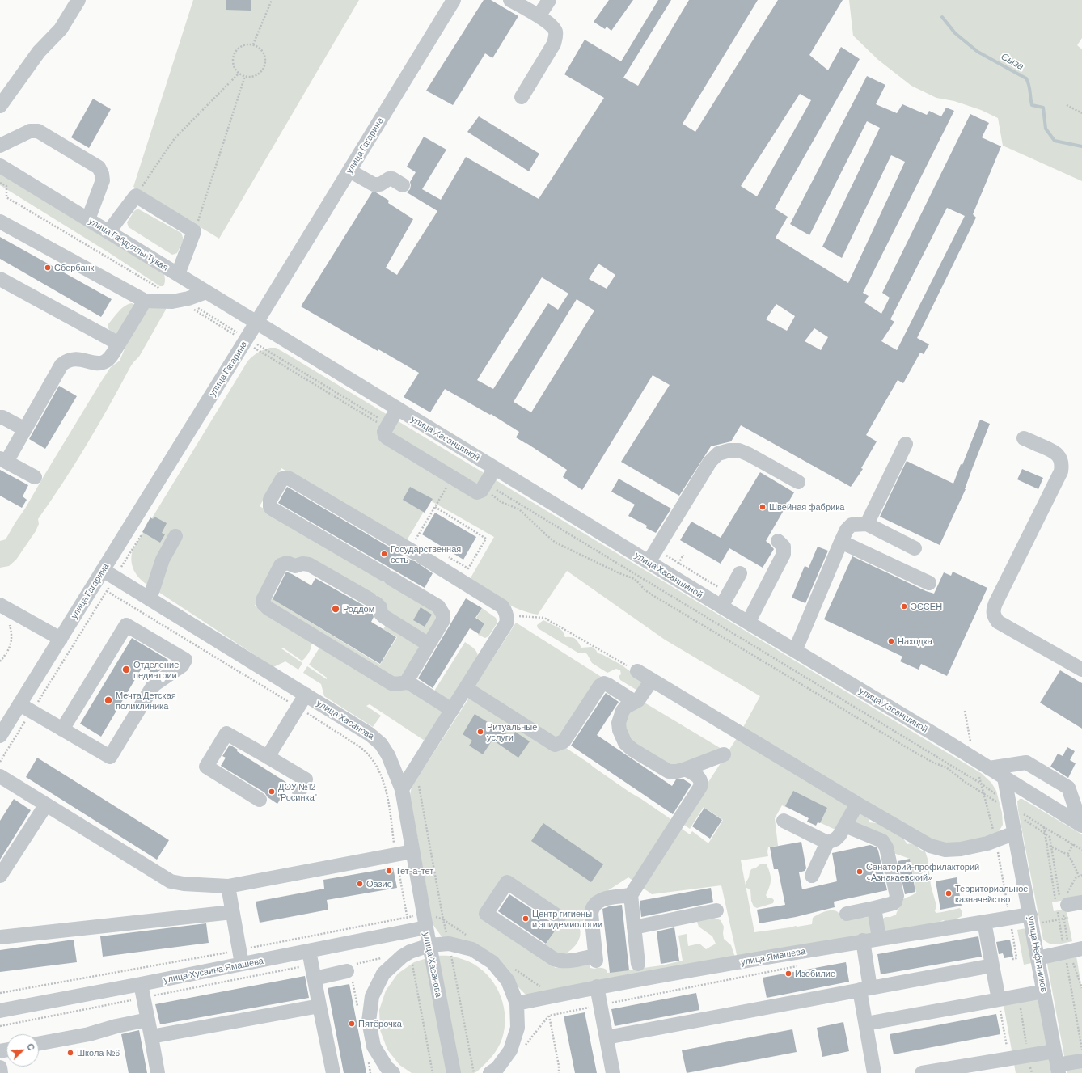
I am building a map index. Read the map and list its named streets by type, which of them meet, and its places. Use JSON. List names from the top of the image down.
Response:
{
  "streets": {
    "street": [
      "улица Гагарина",
      "улица Габдуллы Тукая",
      "улица Хасаншиной",
      "улица Хасанова",
      "улица Нефтяников",
      "улица Ямашева",
      "улица Хусаина Ямашева"
    ]
  },
  "crossings": [
    ["улица Гагарина", "улица Габдуллы Тукая"],
    ["улица Гагарина", "улица Хасаншиной"],
    ["улица Гагарина", "улица Хасанова"],
    ["улица Габдуллы Тукая", "улица Хасаншиной"],
    ["улица Хасаншиной", "улица Нефтяников"],
    ["улица Хасанова", "улица Хусаина Ямашева"],
    ["улица Нефтяников", "улица Ямашева"]
  ],
  "water": ["Сыза"],
  "places": [
    "Сбербанк",
    "Швейная фабрика",
    "Государственная сеть",
    "ЭССЕН",
    "Роддом",
    "Находка",
    "Отделение педиатрии",
    "Мечта Детская поликлиника",
    "Ритуальные услуги",
    "ДОУ №12 \"Росинка\"",
    "Тет-а-тет",
    "Санаторий-профилакторий «Азнакаевский»",
    "Оазис",
    "Территориальное казначейство",
    "Центр гигиены и эпидемиологии",
    "Изобилие",
    "Пятёрочка",
    "Школа №6"
  ],
  "north": "top right"
}
